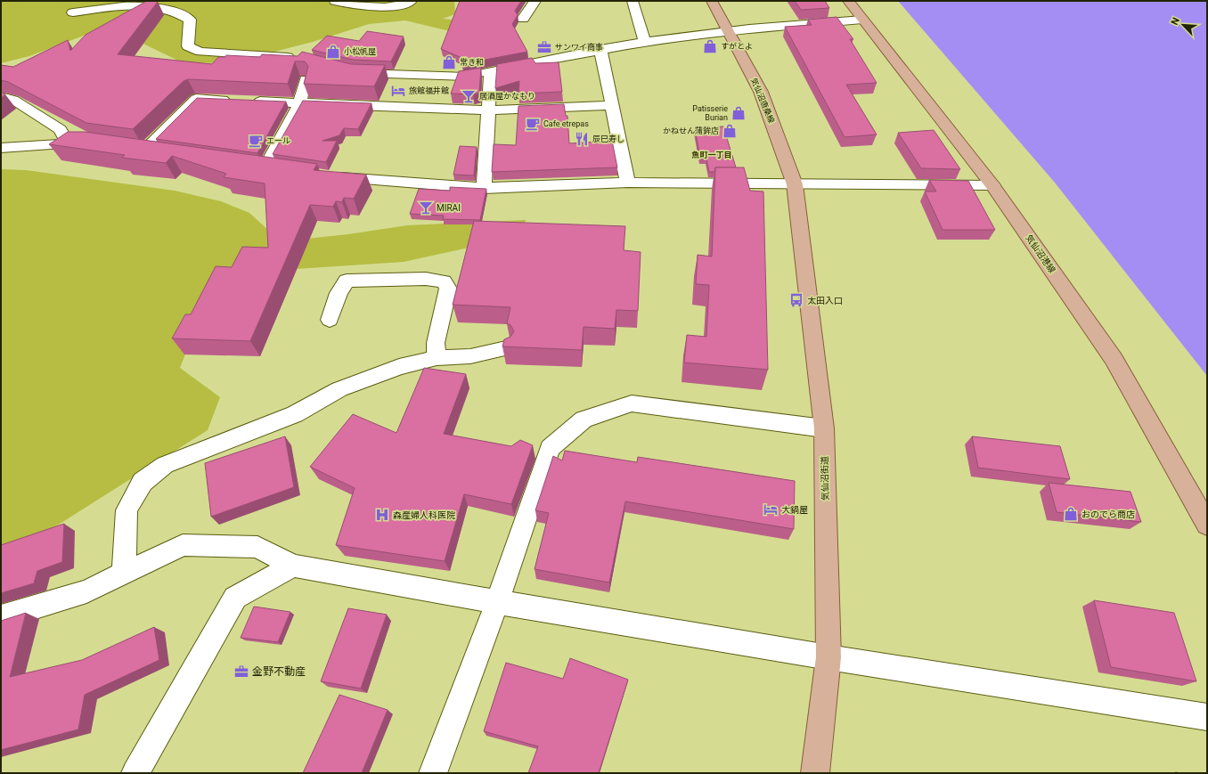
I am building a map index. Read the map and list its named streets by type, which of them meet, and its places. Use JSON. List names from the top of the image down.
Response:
{
  "streets": {
    "main road": ["気仙沼唐桑線", "気仙沼港線", "気仙沼街道"]
  },
  "crossings": [
    ["気仙沼唐桑線", "気仙沼街道"]
  ],
  "districts": ["魚町一丁目"],
  "places": {
    "shop": [
      "すがとよ",
      "小松帆屋",
      "常き和",
      "Patisserie Burian",
      "かねせん蒲鉾店",
      "おのでら商店"
    ],
    "office": ["サンワイ商事", "金野不動産"],
    "hotel": ["旅館福井館", "大鍋屋"],
    "bar": ["居酒屋かなもり", "MIRAI"],
    "cafe": ["Cafe etrepas", "エール"],
    "restaurant": ["辰巳寿し"],
    "bus stop": ["太田入口"],
    "hospital": ["森産婦人科医院"]
  },
  "north": "top left"
}
